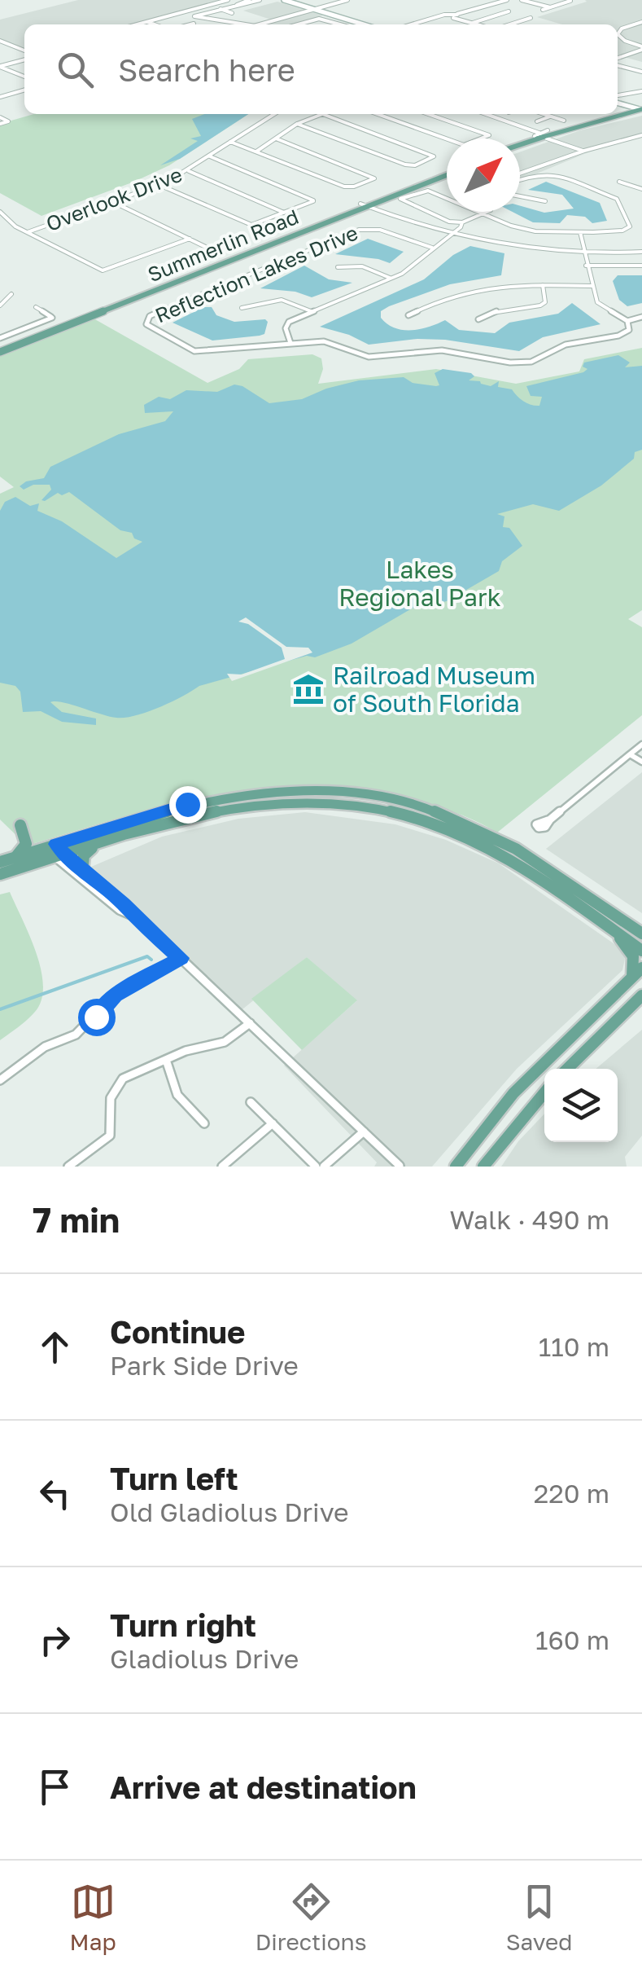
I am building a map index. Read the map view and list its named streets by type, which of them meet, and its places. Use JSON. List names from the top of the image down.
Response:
{
  "streets": {
    "main road": ["Summerlin Road"],
    "street": ["Overlook Drive", "Reflection Lakes Drive"]
  },
  "parks": ["Lakes Regional Park"],
  "places": {
    "museum": ["Railroad Museum of South Florida"]
  },
  "north": "top right",
  "page": {
    "search": "Search here",
    "heading": ["7 min", "Walk · 490 m"],
    "list": [
      ["Continue", "Park Side Drive", "110 m"],
      ["Turn left", "Old Gladiolus Drive", "220 m"],
      ["Turn right", "Gladiolus Drive", "160 m"],
      "Arrive at destination"
    ],
    "nav": ["Map", "Directions", "Saved"]
  }
}
